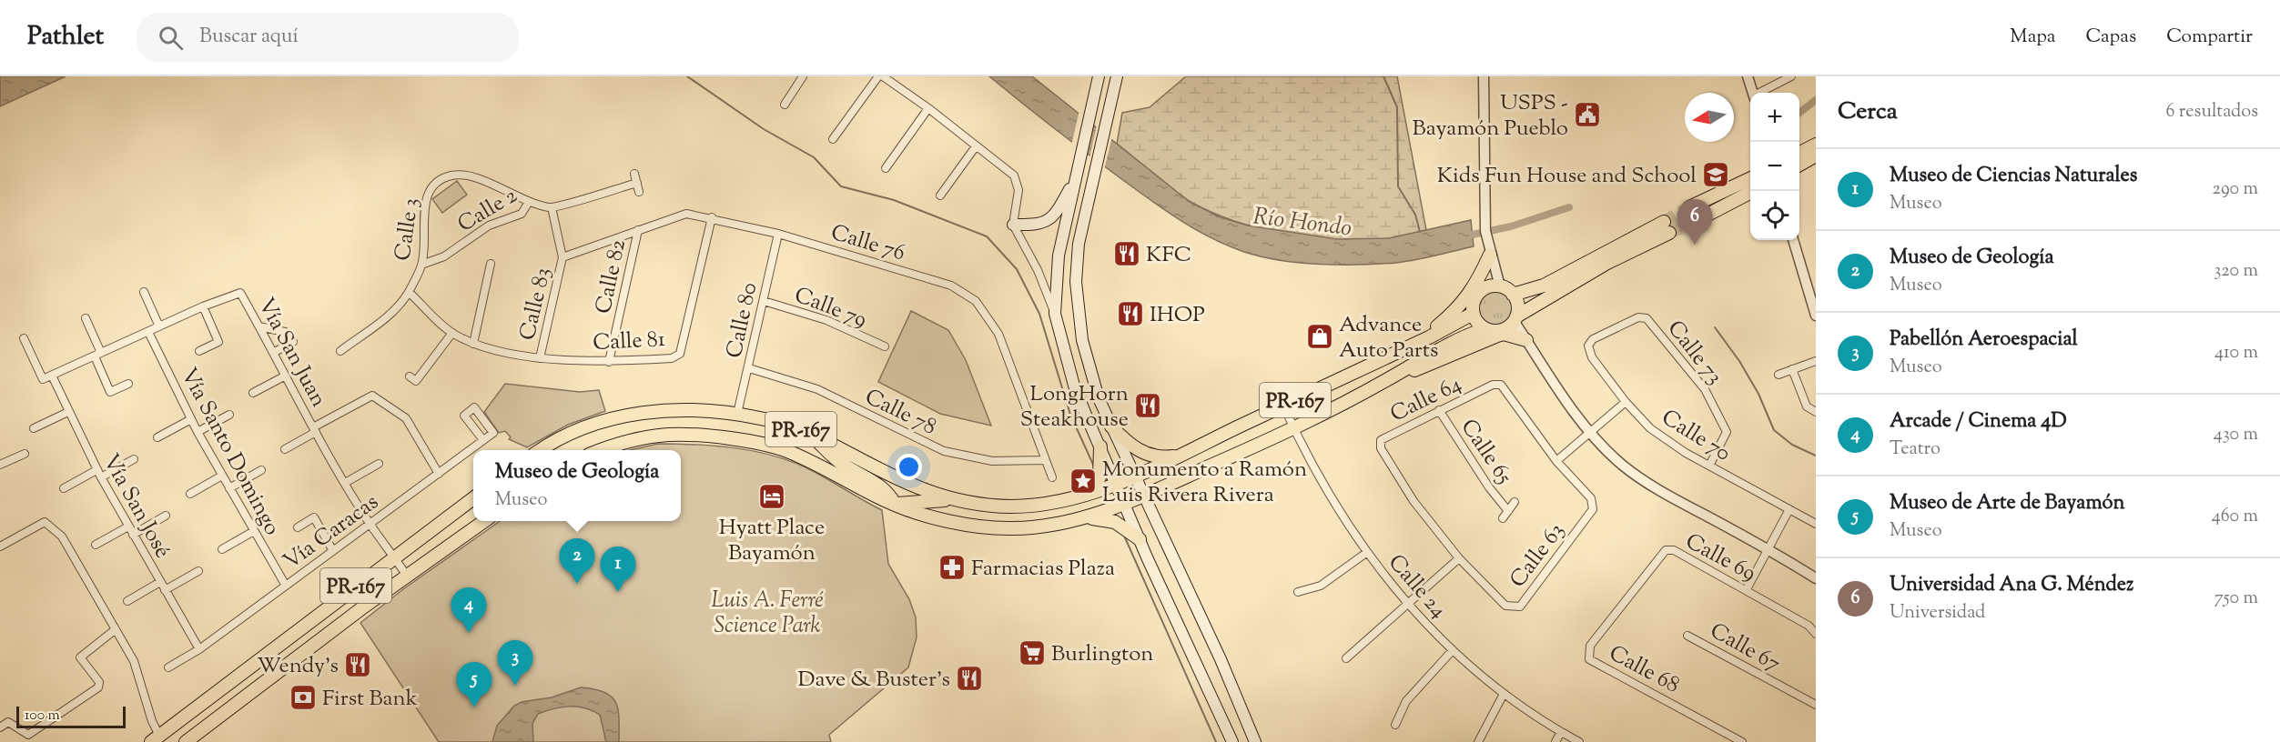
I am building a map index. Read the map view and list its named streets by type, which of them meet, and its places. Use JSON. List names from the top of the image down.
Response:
{
  "streets": {
    "main road": ["PR-167"],
    "street": [
      "Calle 2",
      "Calle 3",
      "Calle 76",
      "Calle 82",
      "Calle 83",
      "Calle 79",
      "Calle 80",
      "Calle 81",
      "Vía San Juan",
      "Calle 73",
      "Calle 64",
      "Calle 78",
      "Calle 70",
      "Vía Santo Domingo",
      "Calle 65",
      "Vía San José",
      "Vía Caracas",
      "Calle 63",
      "Calle 69",
      "Calle 24",
      "Calle 67",
      "Calle 68"
    ]
  },
  "crossings": [
    ["Calle 2", "Calle 3"],
    ["Calle 3", "Calle 81"],
    ["Calle 76", "Calle 82"],
    ["Calle 76", "Calle 83"],
    ["Calle 76", "Calle 80"],
    ["Calle 76", "Calle 81"],
    ["Calle 76", "Calle 78"],
    ["Calle 82", "Calle 81"],
    ["Calle 83", "Calle 81"],
    ["Calle 79", "Calle 80"],
    ["Calle 80", "PR-167"],
    ["Calle 80", "Calle 78"],
    ["Vía San Juan", "PR-167"],
    ["Vía San Juan", "Vía Santo Domingo"],
    ["Vía San Juan", "Vía San José"],
    ["Vía San Juan", "Vía Caracas"],
    ["Calle 73", "Calle 70"],
    ["Calle 64", "Calle 65"],
    ["Calle 64", "Calle 63"],
    ["PR-167", "Calle 24"],
    ["Vía Santo Domingo", "Vía Caracas"],
    ["Vía San José", "Vía Caracas"],
    ["Calle 69", "Calle 68"]
  ],
  "water": ["Río Hondo"],
  "parks": ["Luis A. Ferré Science Park"],
  "places": {
    "public building": ["USPS - Bayamón Pueblo"],
    "school or university": ["Kids Fun House and School"],
    "restaurant": [
      "KFC",
      "IHOP",
      "LongHorn Steakhouse",
      "Wendy's",
      "Dave & Buster's"
    ],
    "shop": ["Advance Auto Parts"],
    "place": ["Monumento a Ramón Luis Rivera Rivera"],
    "hotel": ["Hyatt Place Bayamón"],
    "pharmacy": ["Farmacias Plaza"],
    "supermarket": ["Burlington"],
    "bank": ["First Bank"]
  },
  "scale_bar": "100 m",
  "north": "left",
  "page": {
    "header": "Pathlet",
    "search": "Buscar aquí",
    "nav": ["Mapa", "Capas", "Compartir"],
    "heading": ["Cerca", "6 resultados"],
    "map_buttons": ["+", "−"],
    "list": [
      {
        "mark": "1",
        "name": "Museo de Ciencias Naturales",
        "note": "Museo",
        "value": "290 m"
      },
      {
        "mark": "2",
        "name": "Museo de Geología",
        "note": "Museo",
        "value": "320 m"
      },
      {
        "mark": "3",
        "name": "Pabellón Aeroespacial",
        "note": "Museo",
        "value": "410 m"
      },
      {
        "mark": "4",
        "name": "Arcade / Cinema 4D",
        "note": "Teatro",
        "value": "430 m"
      },
      {
        "mark": "5",
        "name": "Museo de Arte de Bayamón",
        "note": "Museo",
        "value": "460 m"
      },
      {
        "mark": "6",
        "name": "Universidad Ana G. Méndez",
        "note": "Universidad",
        "value": "750 m"
      }
    ],
    "pins": [
      "6",
      "2",
      "1",
      "4",
      "3",
      "5"
    ],
    "popup": ["Museo de Geología", "Museo"],
    "scale": "100 m"
  }
}
